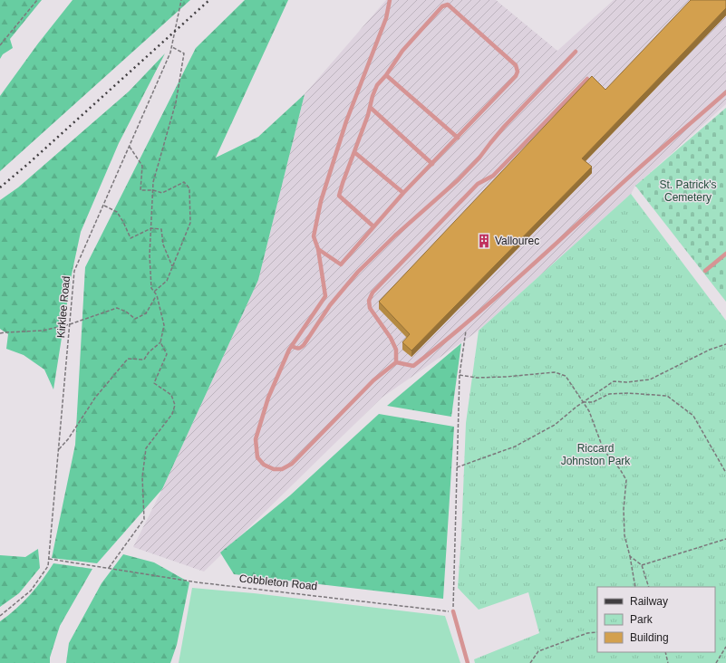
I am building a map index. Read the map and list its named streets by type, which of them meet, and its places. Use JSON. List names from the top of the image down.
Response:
{
  "streets": {
    "path": ["Kirklee Road", "Cobbleton Road"]
  },
  "crossings": [
    ["Kirklee Road", "Cobbleton Road"]
  ],
  "parks": ["St. Patrick's Cemetery", "Riccard Johnston Park"],
  "places": {
    "building": ["Vallourec"]
  },
  "legend": ["Railway", "Park", "Building"]
}
